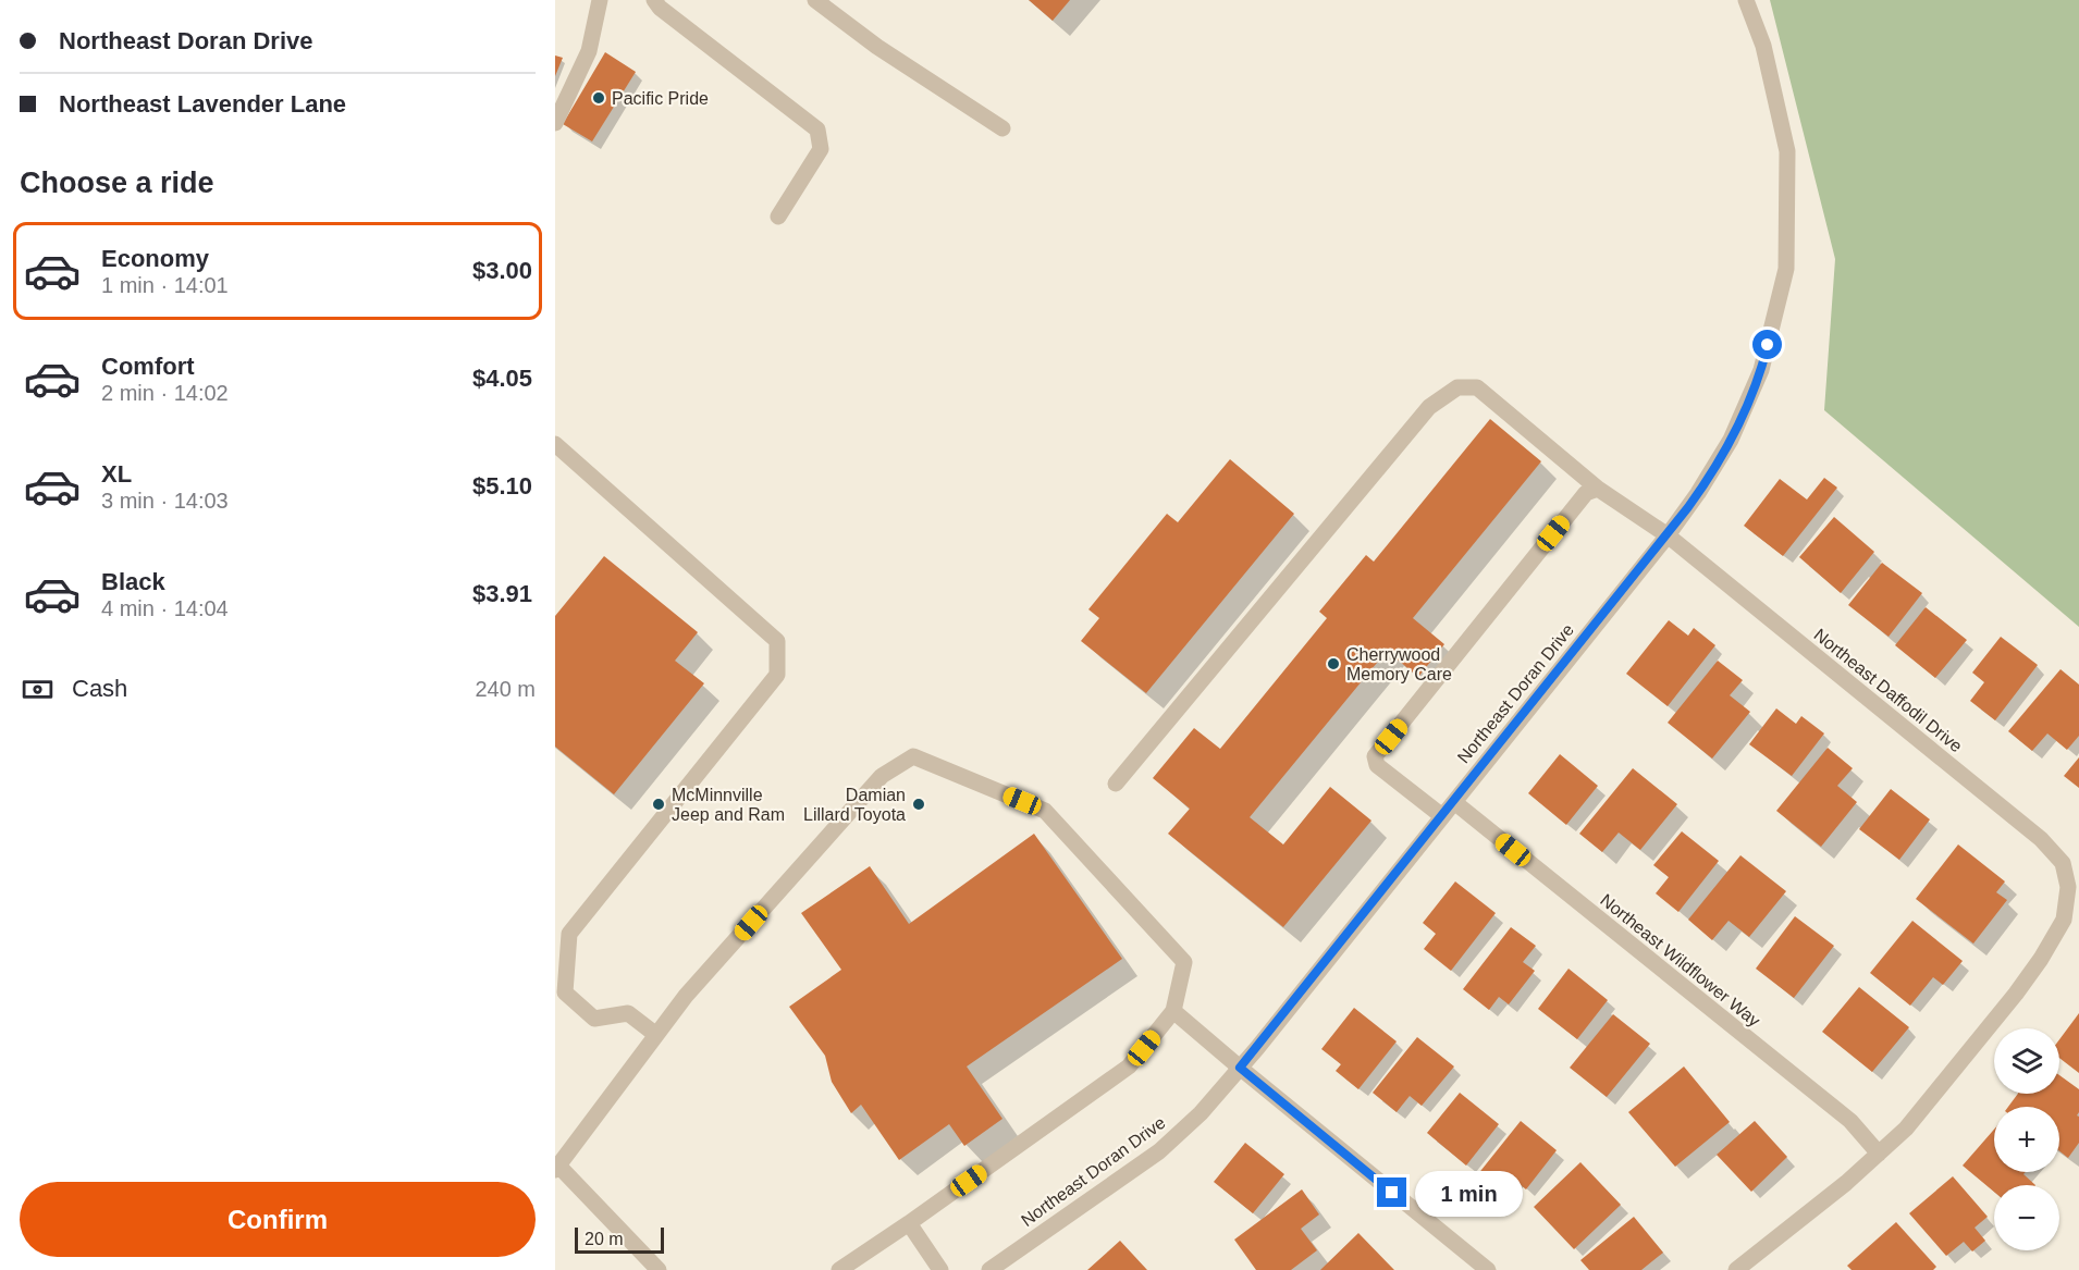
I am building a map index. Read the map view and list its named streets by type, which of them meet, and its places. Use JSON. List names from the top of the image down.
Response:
{
  "streets": {
    "street": ["Northeast Daffodil Drive", "Northeast Doran Drive", "Northeast Wildflower Way"]
  },
  "crossings": [
    ["Northeast Daffodil Drive", "Northeast Doran Drive"],
    ["Northeast Daffodil Drive", "Northeast Wildflower Way"],
    ["Northeast Doran Drive", "Northeast Wildflower Way"]
  ],
  "places": [
    "Pacific Pride",
    "Cherrywood Memory Care",
    "McMinnville Jeep and Ram",
    "Damian Lillard Toyota"
  ],
  "scale_bar": "20 m",
  "page": {
    "banner": ["Northeast Doran Drive", "Northeast Lavender Lane"],
    "heading": "Choose a ride",
    "list": [
      {
        "name": "Economy",
        "note": "1 min · 14:01",
        "value": "$3.00"
      },
      {
        "name": "Comfort",
        "note": "2 min · 14:02",
        "value": "$4.05"
      },
      {
        "name": "XL",
        "note": "3 min · 14:03",
        "value": "$5.10"
      },
      {
        "name": "Black",
        "note": "4 min · 14:04",
        "value": "$3.91"
      }
    ],
    "pay": ["Cash", "240 m"],
    "map_buttons": ["+", "−"],
    "buttons": "Confirm",
    "bubble": "1 min",
    "scale": "20 m"
  }
}
